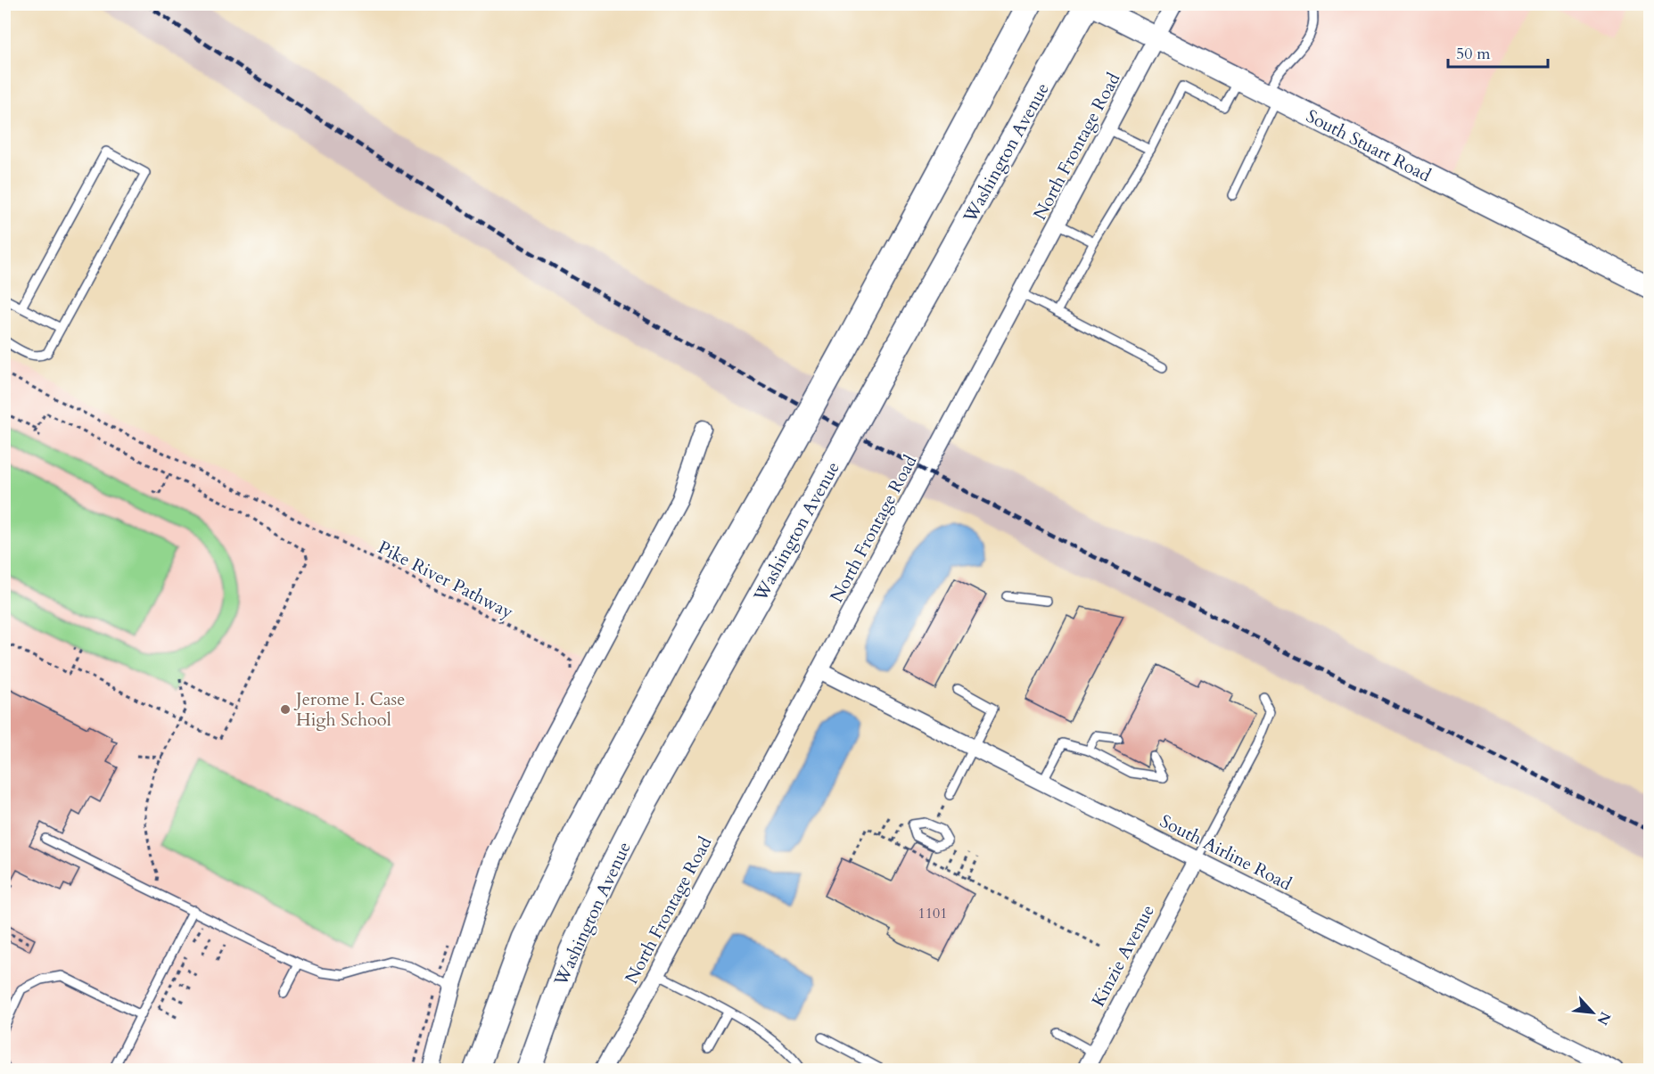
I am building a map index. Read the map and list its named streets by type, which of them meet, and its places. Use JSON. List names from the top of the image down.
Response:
{
  "streets": {
    "main road": ["Washington Avenue"],
    "street": [
      "South Stuart Road",
      "North Frontage Road",
      "South Airline Road",
      "Kinzie Avenue"
    ],
    "path": ["Pike River Pathway"]
  },
  "crossings": [
    ["South Stuart Road", "North Frontage Road"],
    ["South Stuart Road", "Washington Avenue"],
    ["North Frontage Road", "South Airline Road"],
    ["South Airline Road", "Kinzie Avenue"]
  ],
  "places": ["Jerome I. Case High School"],
  "house_numbers": ["1101"],
  "scale_bar": "50 m",
  "north": "bottom right"
}
